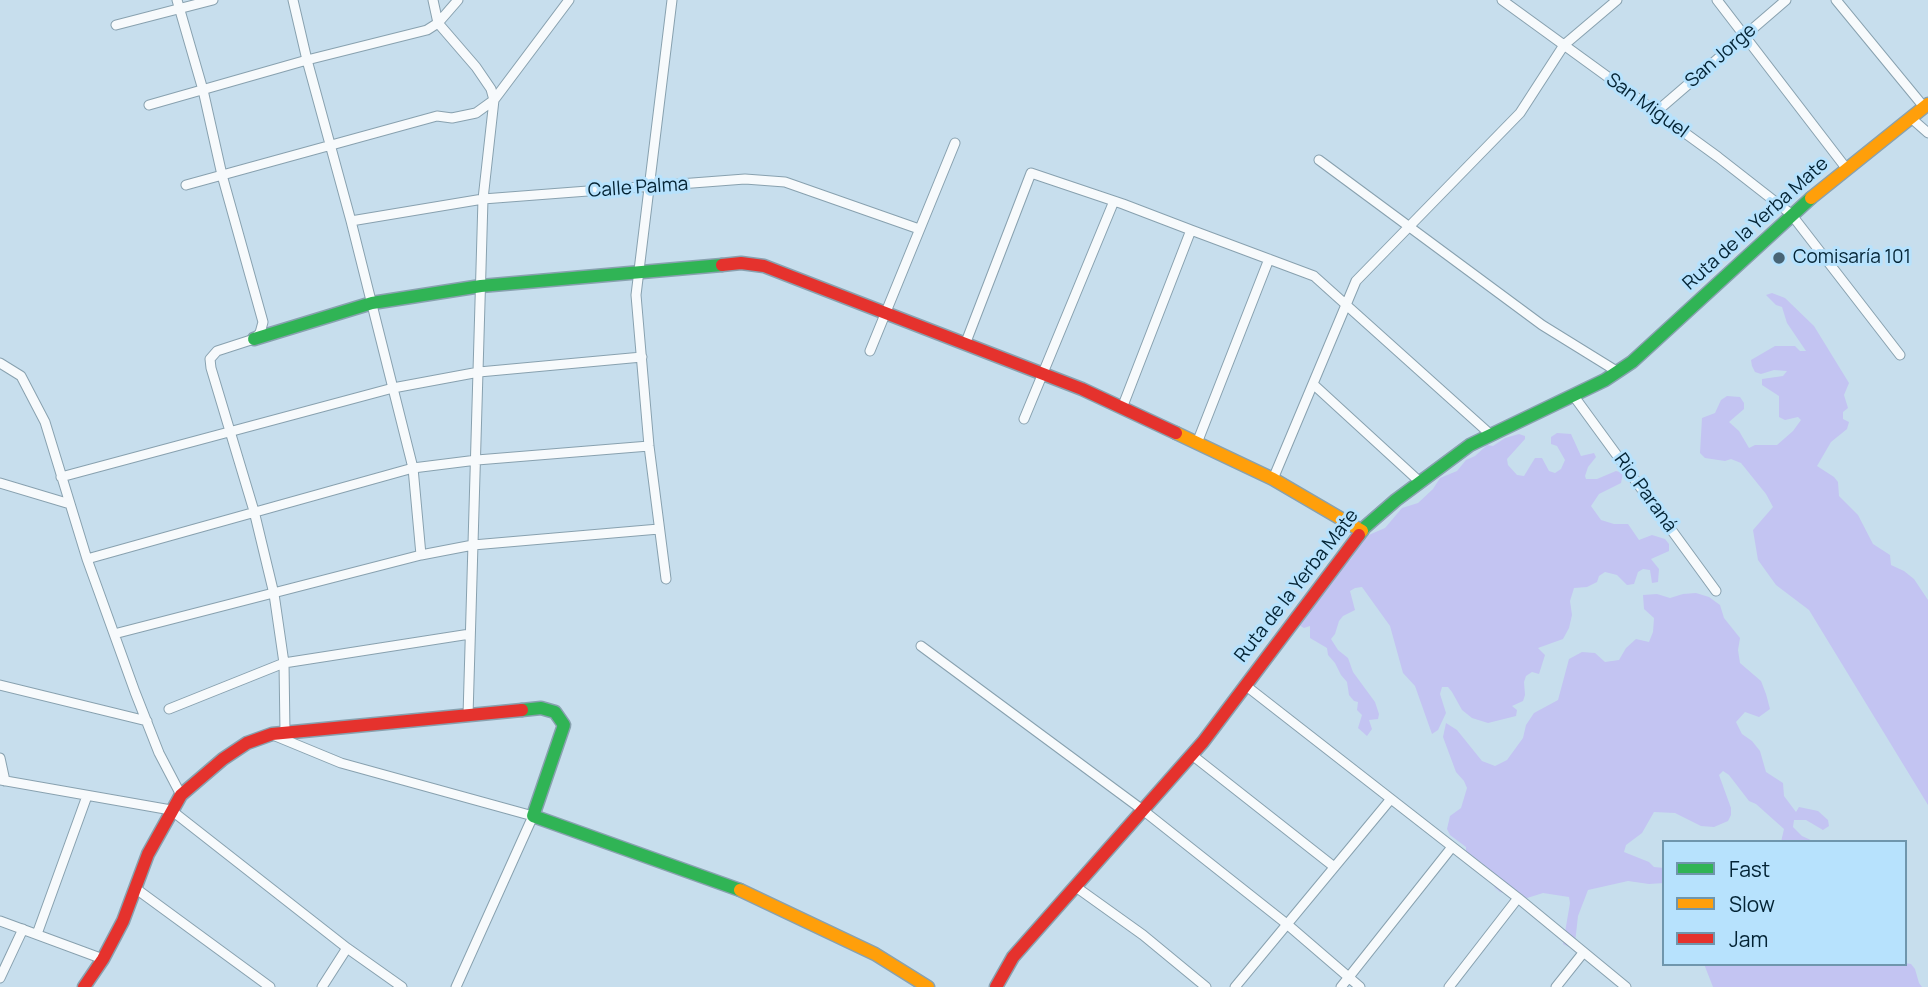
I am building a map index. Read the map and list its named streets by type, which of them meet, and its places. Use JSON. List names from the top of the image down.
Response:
{
  "streets": {
    "street": [
      "San Jorge",
      "San Miguel",
      "Calle Palma",
      "Ruta de la Yerba Mate",
      "Rio Paraná"
    ]
  },
  "crossings": [
    ["San Jorge", "San Miguel"],
    ["San Miguel", "Ruta de la Yerba Mate"],
    ["Ruta de la Yerba Mate", "Rio Paraná"]
  ],
  "places": ["Comisaría 101"],
  "legend": ["Fast", "Slow", "Jam"]
}
